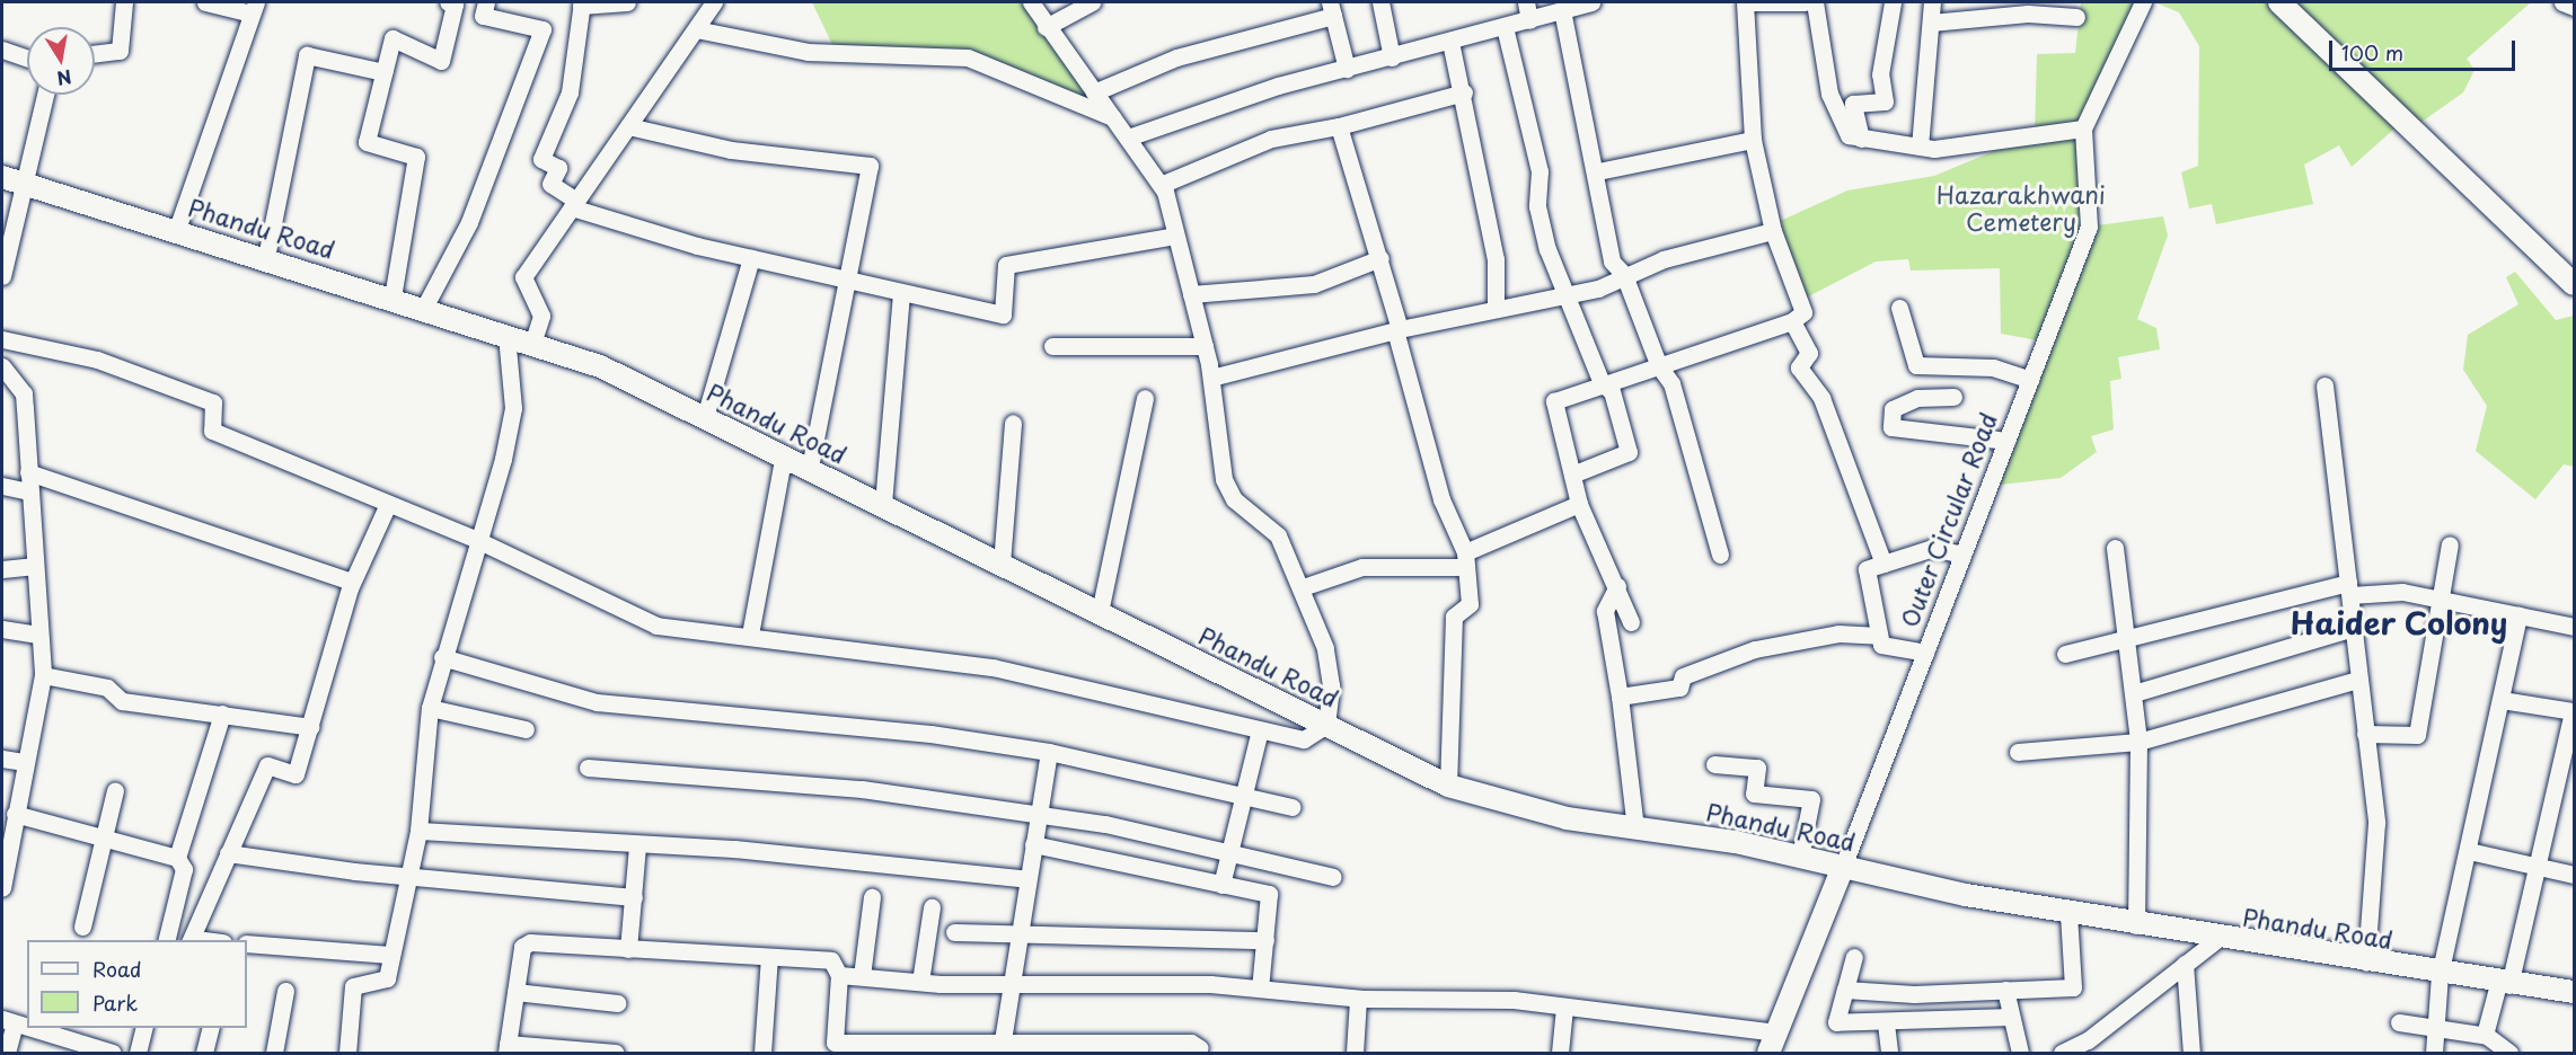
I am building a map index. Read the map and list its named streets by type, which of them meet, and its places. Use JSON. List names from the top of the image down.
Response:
{
  "streets": {
    "main road": ["Phandu Road", "Outer Circular Road"]
  },
  "crossings": [
    ["Phandu Road", "Outer Circular Road"]
  ],
  "districts": ["Haider Colony"],
  "parks": ["Hazarakhwani Cemetery"],
  "legend": ["Road", "Park"],
  "scale_bar": "100 m",
  "north": "bottom"
}
